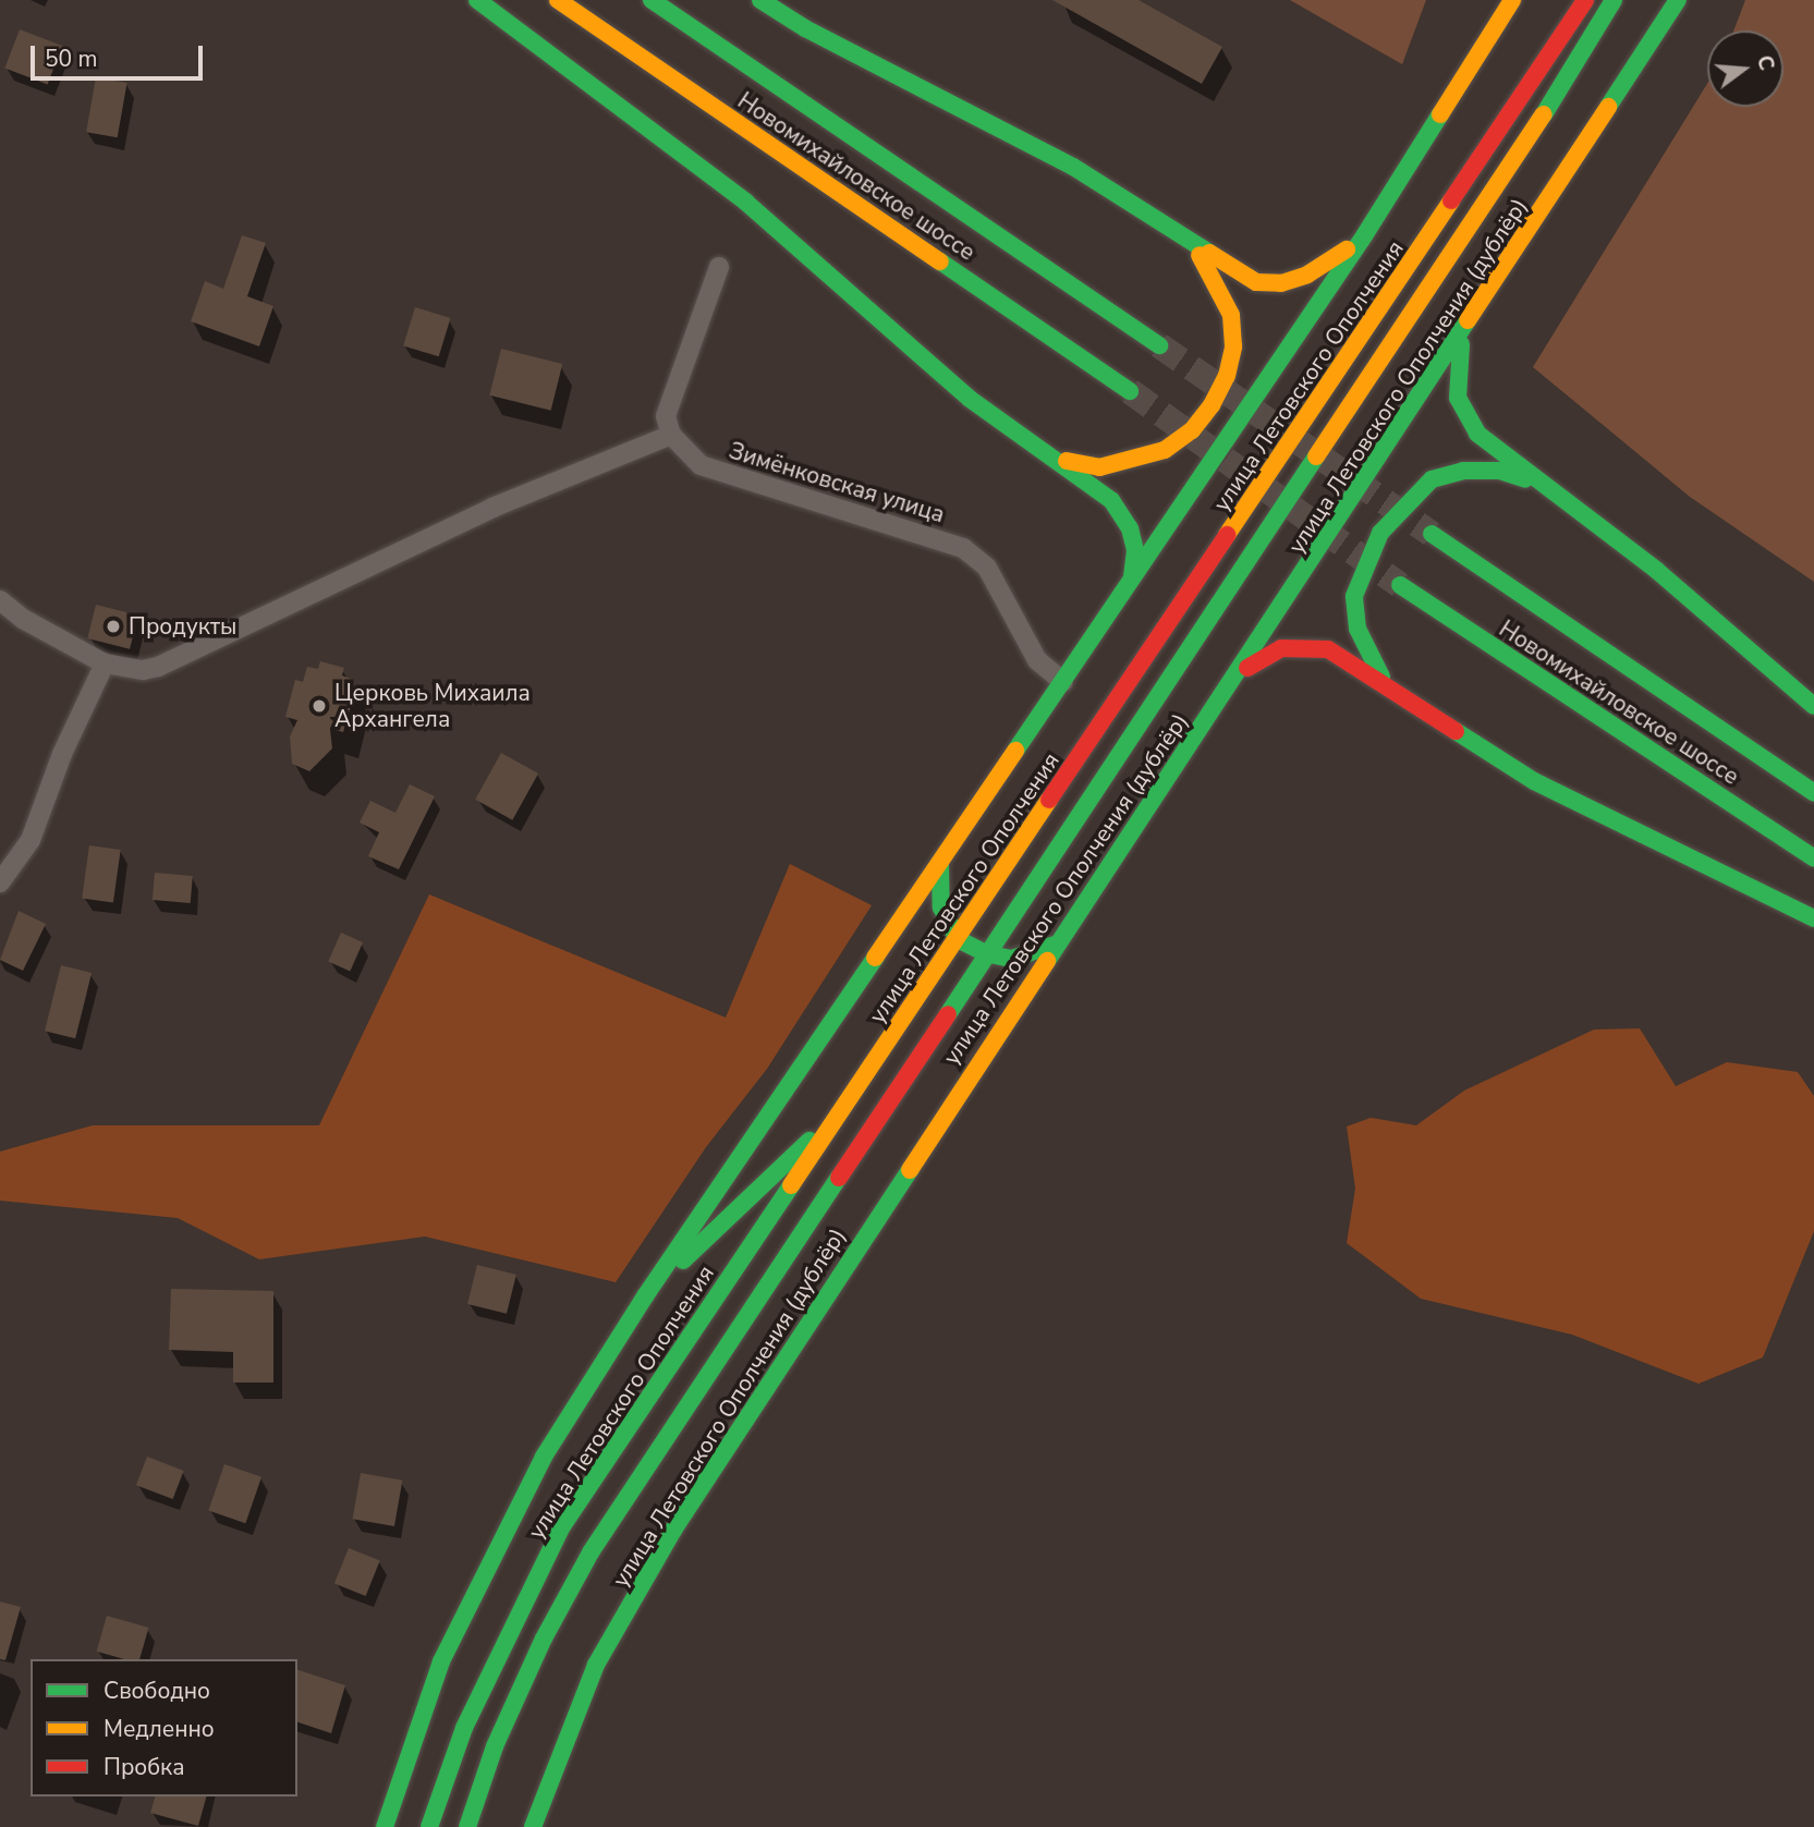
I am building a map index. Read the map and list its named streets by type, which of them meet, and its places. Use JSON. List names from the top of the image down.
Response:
{
  "streets": {
    "street": [
      "Новомихайловское шоссе",
      "улица Летовского Ополчения",
      "улица Летовского Ополчения (дублёр)",
      "Зимёнковская улица"
    ]
  },
  "places": ["Продукты", "Церковь Михаила Архангела"],
  "legend": ["Свободно", "Медленно", "Пробка"],
  "scale_bar": "50 m",
  "north": "right"
}
